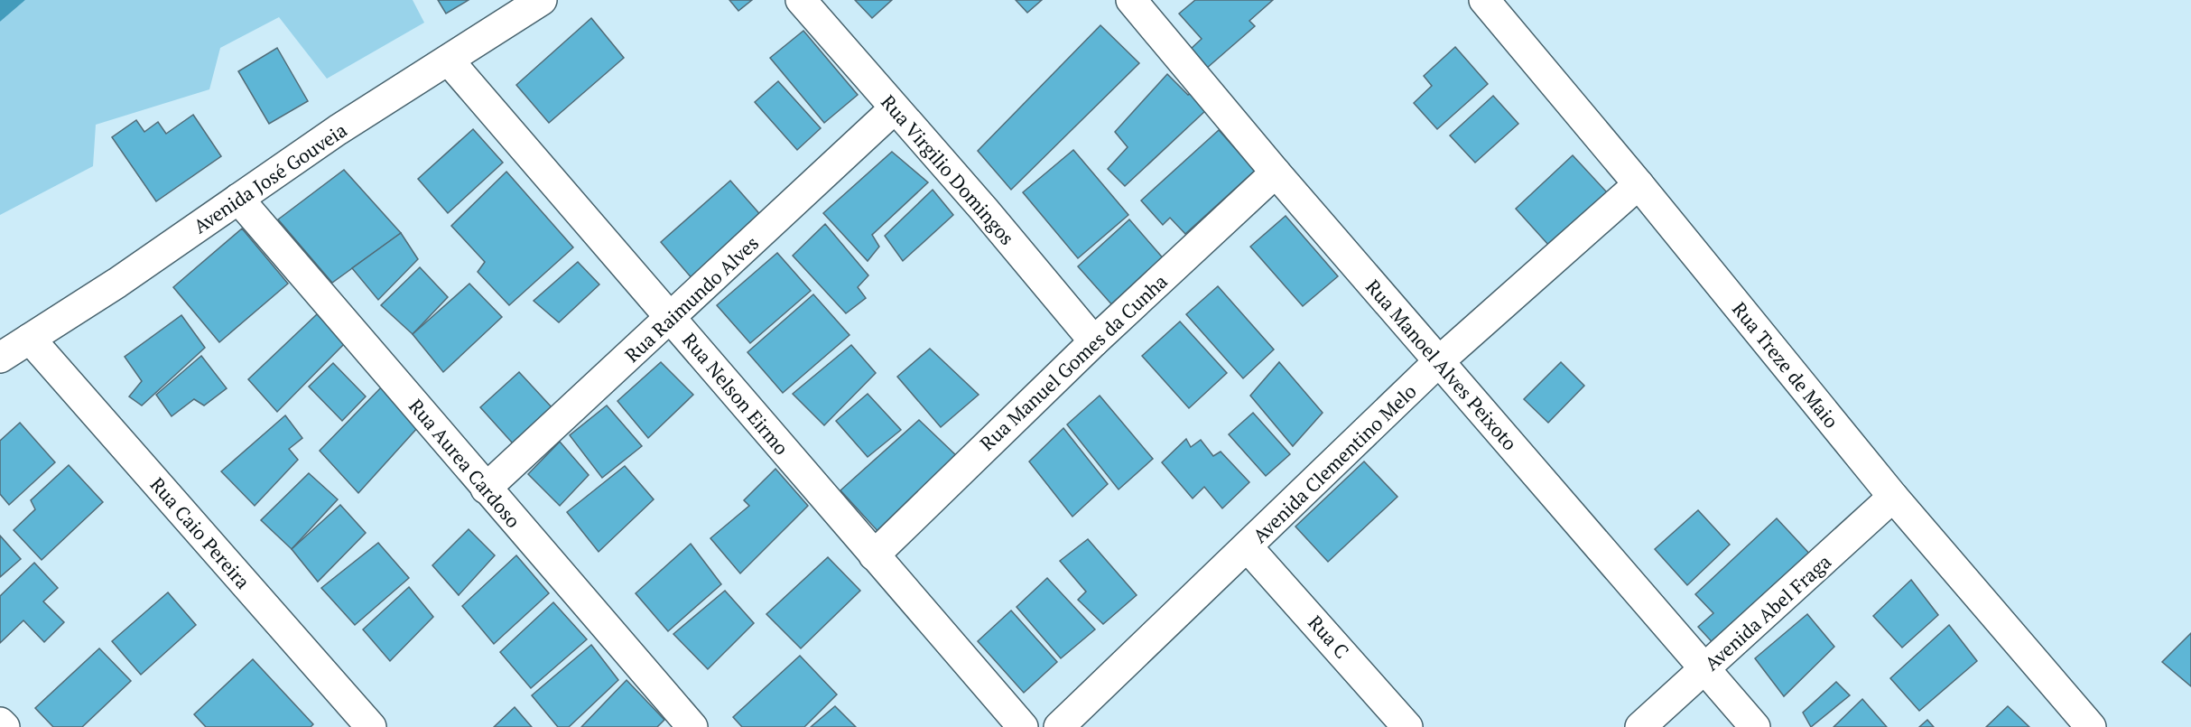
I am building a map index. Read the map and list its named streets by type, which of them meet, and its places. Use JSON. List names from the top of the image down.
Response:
{
  "streets": {
    "street": [
      "Rua Virgilio Domingos",
      "Avenida José Gouveia",
      "Rua Raimundo Alves",
      "Rua Manuel Gomes da Cunha",
      "Rua Manoel Alves Peixoto",
      "Rua Treze de Maio",
      "Rua Nelson Eirmo",
      "Rua Aurea Cardoso",
      "Avenida Clementino Melo",
      "Rua Caio Pereira",
      "Avenida Abel Fraga",
      "Rua C"
    ]
  },
  "crossings": [
    ["Rua Virgilio Domingos", "Rua Raimundo Alves"],
    ["Rua Virgilio Domingos", "Rua Manuel Gomes da Cunha"],
    ["Avenida José Gouveia", "Rua Nelson Eirmo"],
    ["Avenida José Gouveia", "Rua Aurea Cardoso"],
    ["Avenida José Gouveia", "Rua Caio Pereira"],
    ["Rua Raimundo Alves", "Rua Nelson Eirmo"],
    ["Rua Raimundo Alves", "Rua Aurea Cardoso"],
    ["Rua Manuel Gomes da Cunha", "Rua Manoel Alves Peixoto"],
    ["Rua Manuel Gomes da Cunha", "Rua Nelson Eirmo"],
    ["Rua Manoel Alves Peixoto", "Avenida Clementino Melo"],
    ["Rua Manoel Alves Peixoto", "Avenida Abel Fraga"],
    ["Rua Treze de Maio", "Avenida Clementino Melo"],
    ["Rua Treze de Maio", "Avenida Abel Fraga"],
    ["Avenida Clementino Melo", "Rua C"]
  ]
}
